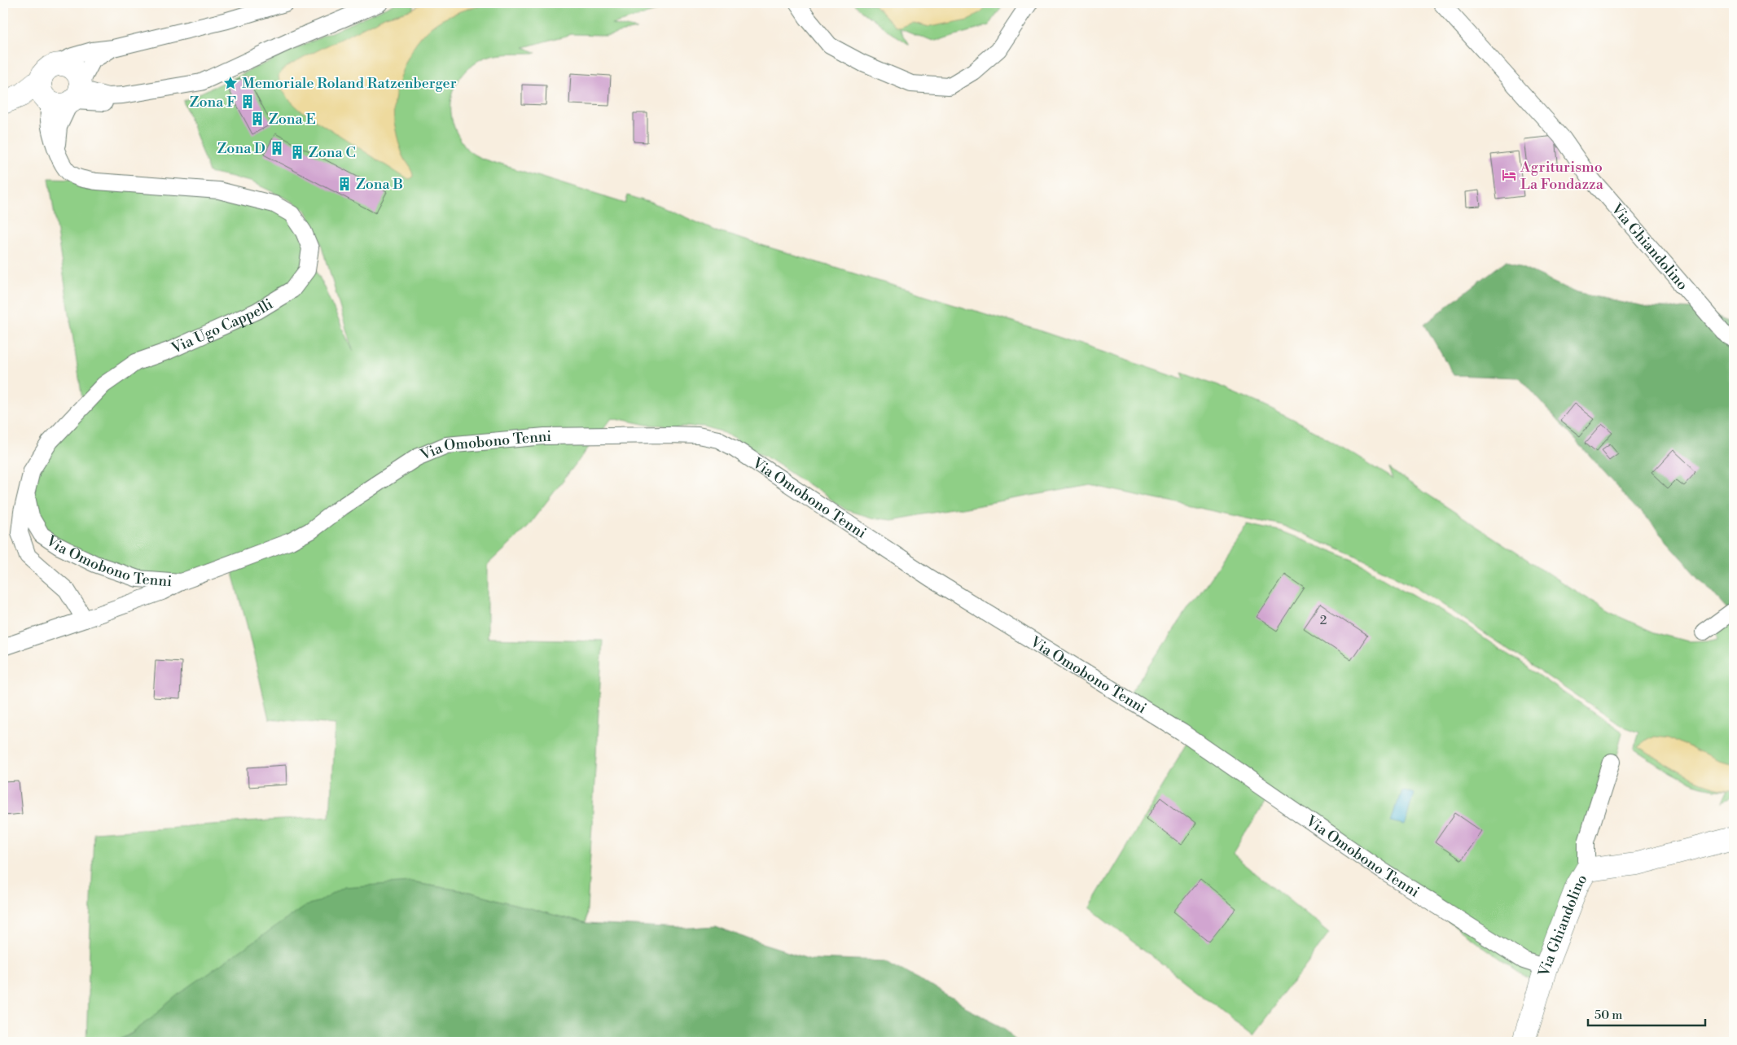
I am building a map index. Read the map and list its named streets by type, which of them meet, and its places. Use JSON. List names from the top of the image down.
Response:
{
  "streets": {
    "street": ["Via Ghiandolino", "Via Ugo Cappelli", "Via Omobono Tenni"]
  },
  "crossings": [
    ["Via Ghiandolino", "Via Omobono Tenni"],
    ["Via Ugo Cappelli", "Via Omobono Tenni"]
  ],
  "places": {
    "place": ["Memoriale Roland Ratzenberger"],
    "building": [
      "Zona F",
      "Zona E",
      "Zona D",
      "Zona C",
      "Zona B"
    ],
    "hotel": ["Agriturismo La Fondazza"]
  },
  "house_numbers": ["2"],
  "scale_bar": "50 m"
}
